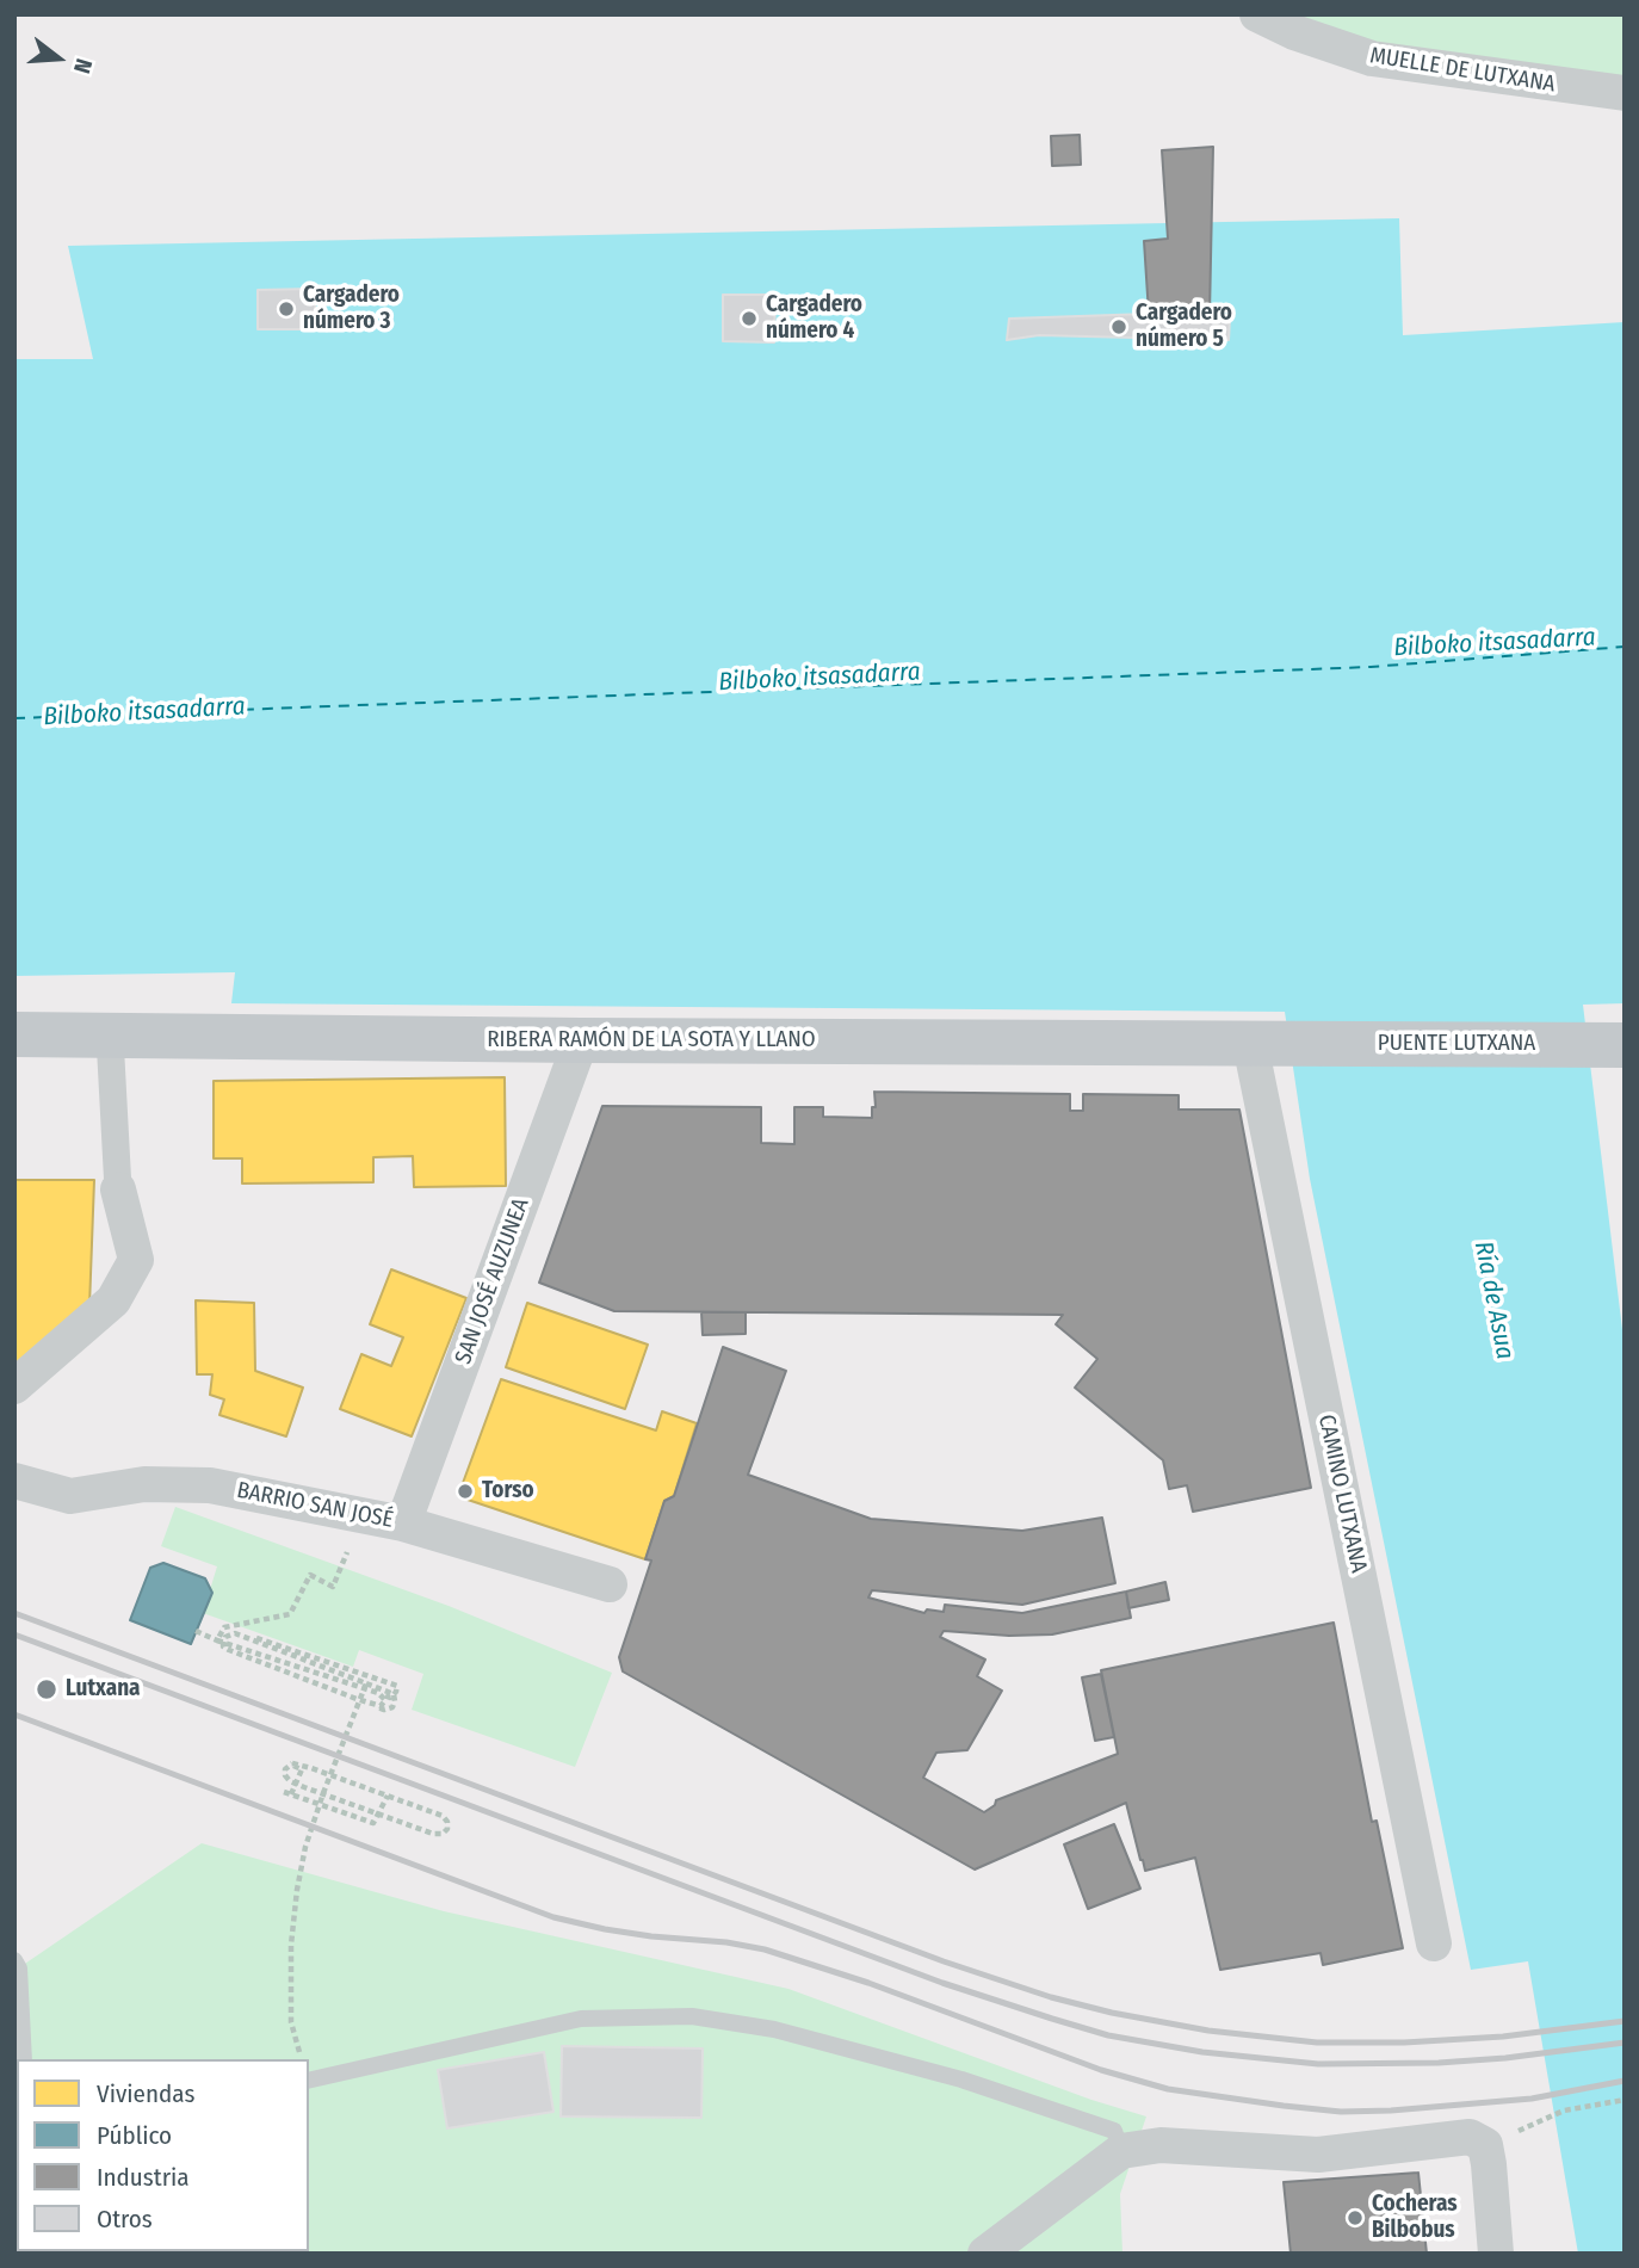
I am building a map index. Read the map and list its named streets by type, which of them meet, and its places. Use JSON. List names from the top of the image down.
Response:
{
  "streets": {
    "main road": ["RIBERA RAMÓN DE LA SOTA Y LLANO", "PUENTE LUTXANA"],
    "street": [
      "MUELLE DE LUTXANA",
      "SAN JOSÉ AUZUNEA",
      "CAMINO LUTXANA",
      "BARRIO SAN JOSÉ"
    ]
  },
  "crossings": [
    ["RIBERA RAMÓN DE LA SOTA Y LLANO", "PUENTE LUTXANA"],
    ["RIBERA RAMÓN DE LA SOTA Y LLANO", "SAN JOSÉ AUZUNEA"],
    ["RIBERA RAMÓN DE LA SOTA Y LLANO", "CAMINO LUTXANA"],
    ["PUENTE LUTXANA", "CAMINO LUTXANA"],
    ["SAN JOSÉ AUZUNEA", "BARRIO SAN JOSÉ"]
  ],
  "water": ["Bilboko itsasadarra", "Ría de Asua"],
  "places": [
    "Cargadero número 3",
    "Cargadero número 4",
    "Cargadero número 5",
    "Torso",
    "Lutxana",
    "Cocheras Bilbobus"
  ],
  "legend": [
    "Viviendas",
    "Público",
    "Industria",
    "Otros"
  ],
  "north": "right"
}
